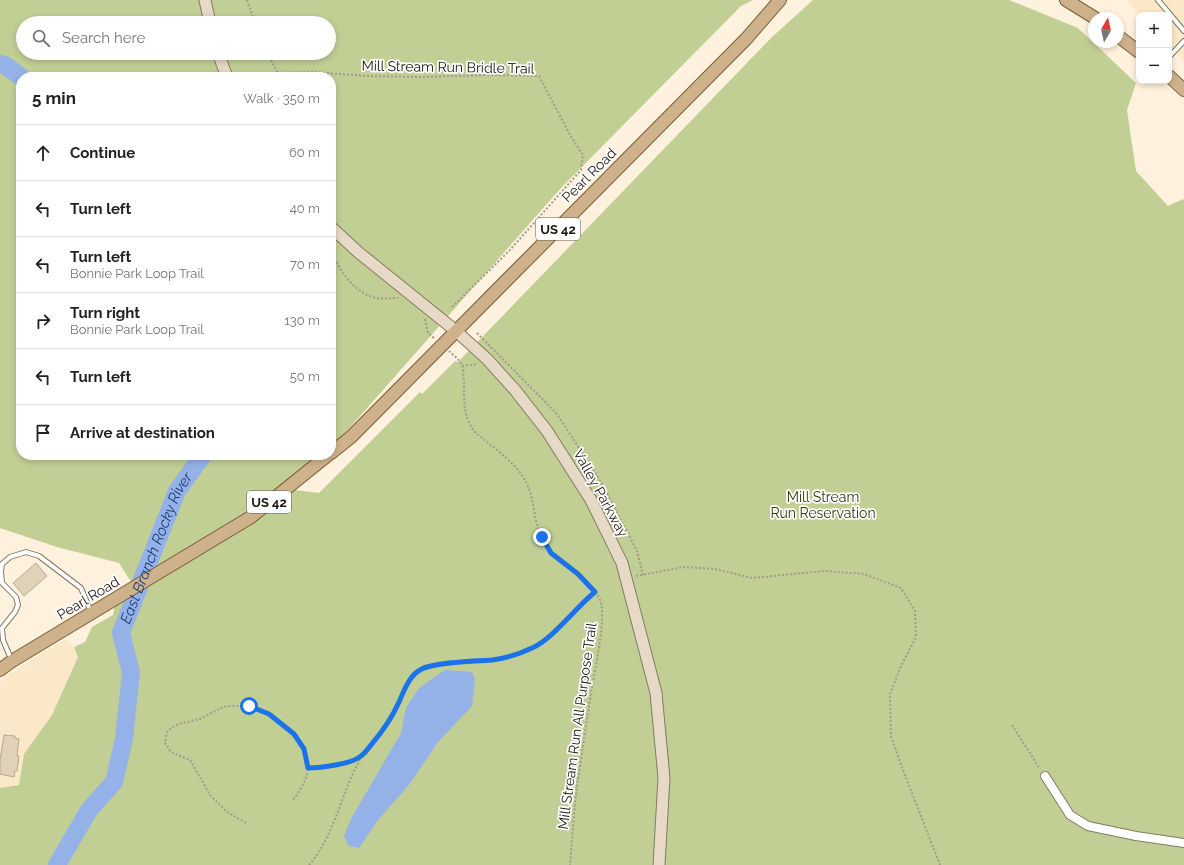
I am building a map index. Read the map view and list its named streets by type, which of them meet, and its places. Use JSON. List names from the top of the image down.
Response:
{
  "streets": {
    "main road": ["Pearl Road", "US 42"],
    "street": ["Valley Parkway"],
    "path": ["Mill Stream Run Bridle Trail", "Mill Stream Run All Purpose Trail"]
  },
  "crossings": [
    ["Pearl Road", "Valley Parkway"]
  ],
  "water": ["East Branch Rocky River"],
  "parks": ["Mill Stream Run Reservation"],
  "north": "top",
  "page": {
    "map_buttons": ["+", "−"],
    "search": "Search here",
    "heading": ["5 min", "Walk · 350 m"],
    "list": [
      ["Continue", "60 m"],
      ["Turn left", "40 m"],
      ["Turn left", "Bonnie Park Loop Trail", "70 m"],
      ["Turn right", "Bonnie Park Loop Trail", "130 m"],
      ["Turn left", "50 m"],
      "Arrive at destination"
    ]
  }
}
